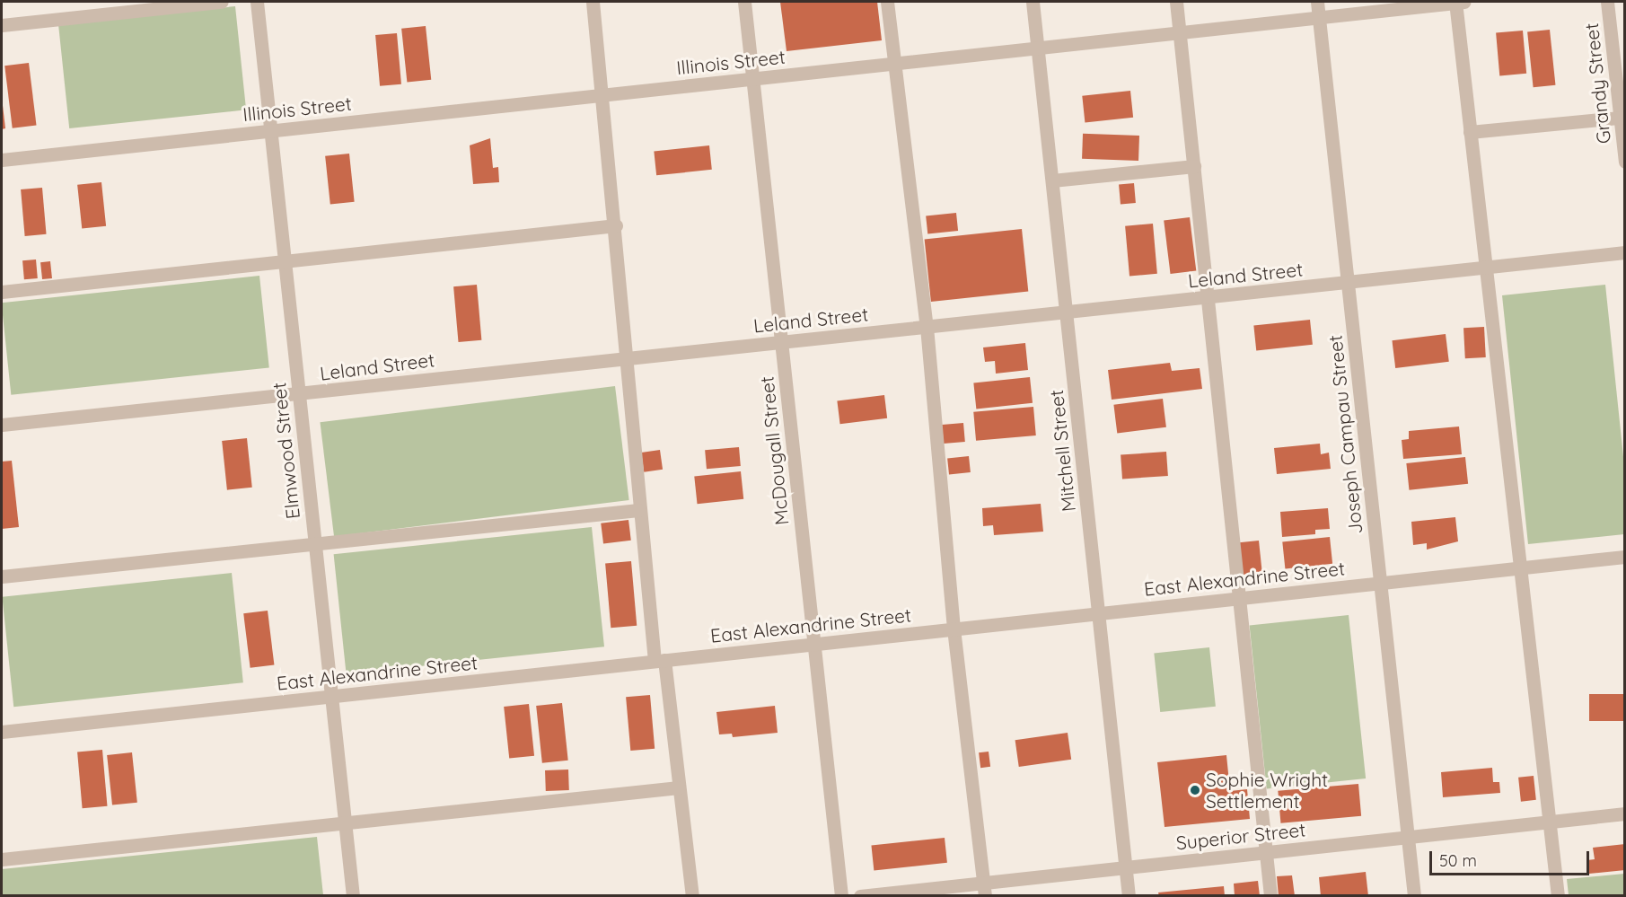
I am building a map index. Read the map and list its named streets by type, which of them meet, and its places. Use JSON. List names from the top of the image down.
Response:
{
  "streets": {
    "street": [
      "Illinois Street",
      "Grandy Street",
      "Leland Street",
      "Joseph Campau Street",
      "Elmwood Street",
      "McDougall Street",
      "Mitchell Street",
      "East Alexandrine Street",
      "Superior Street"
    ]
  },
  "crossings": [
    ["Illinois Street", "Joseph Campau Street"],
    ["Illinois Street", "Elmwood Street"],
    ["Illinois Street", "McDougall Street"],
    ["Illinois Street", "Mitchell Street"],
    ["Leland Street", "Joseph Campau Street"],
    ["Leland Street", "Elmwood Street"],
    ["Leland Street", "McDougall Street"],
    ["Leland Street", "Mitchell Street"],
    ["Joseph Campau Street", "East Alexandrine Street"],
    ["Joseph Campau Street", "Superior Street"],
    ["Elmwood Street", "East Alexandrine Street"],
    ["McDougall Street", "East Alexandrine Street"],
    ["Mitchell Street", "East Alexandrine Street"],
    ["Mitchell Street", "Superior Street"]
  ],
  "places": ["Sophie Wright Settlement"],
  "scale_bar": "50 m"
}
